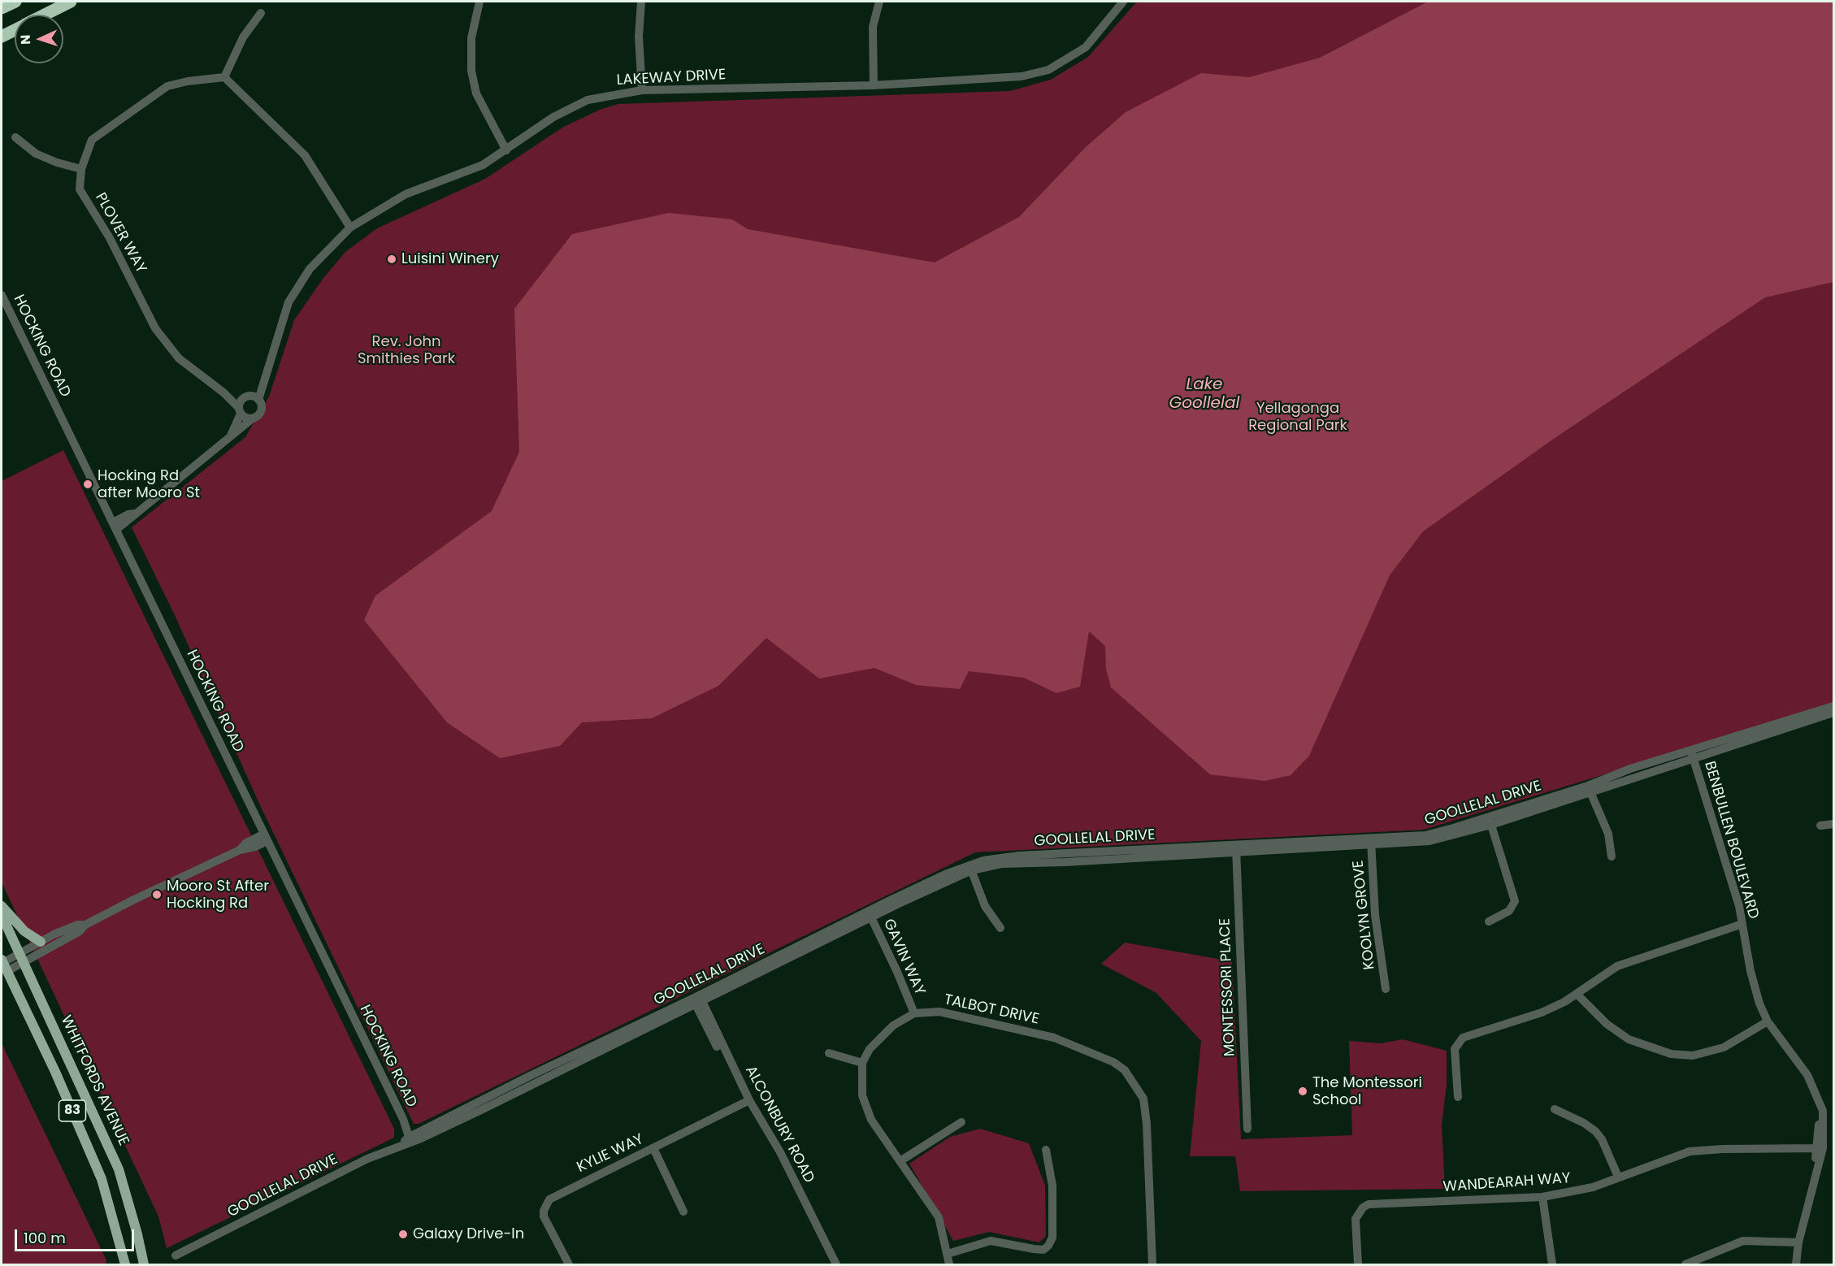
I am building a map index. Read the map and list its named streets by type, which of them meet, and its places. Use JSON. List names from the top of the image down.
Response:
{
  "streets": {
    "main road": ["WHITFORDS AVENUE", "83"],
    "street": [
      "LAKEWAY DRIVE",
      "PLOVER WAY",
      "HOCKING ROAD",
      "GOOLLELAL DRIVE",
      "BENBULLEN BOULEVARD",
      "KOOLYN GROVE",
      "GAVIN WAY",
      "MONTESSORI PLACE",
      "TALBOT DRIVE",
      "ALCONBURY ROAD",
      "KYLIE WAY",
      "WANDEARAH WAY"
    ]
  },
  "crossings": [
    ["LAKEWAY DRIVE", "PLOVER WAY"],
    ["HOCKING ROAD", "GOOLLELAL DRIVE"],
    ["GOOLLELAL DRIVE", "BENBULLEN BOULEVARD"],
    ["GOOLLELAL DRIVE", "KOOLYN GROVE"],
    ["GOOLLELAL DRIVE", "GAVIN WAY"],
    ["GOOLLELAL DRIVE", "MONTESSORI PLACE"],
    ["GOOLLELAL DRIVE", "ALCONBURY ROAD"],
    ["BENBULLEN BOULEVARD", "WANDEARAH WAY"],
    ["GAVIN WAY", "TALBOT DRIVE"],
    ["ALCONBURY ROAD", "KYLIE WAY"]
  ],
  "water": ["Lake Goollelal"],
  "parks": ["Rev. John Smithies Park", "Yellagonga Regional Park"],
  "places": [
    "Luisini Winery",
    "Hocking Rd after Mooro St",
    "Mooro St After Hocking Rd",
    "The Montessori School",
    "Galaxy Drive-In"
  ],
  "scale_bar": "100 m",
  "north": "left"
}
